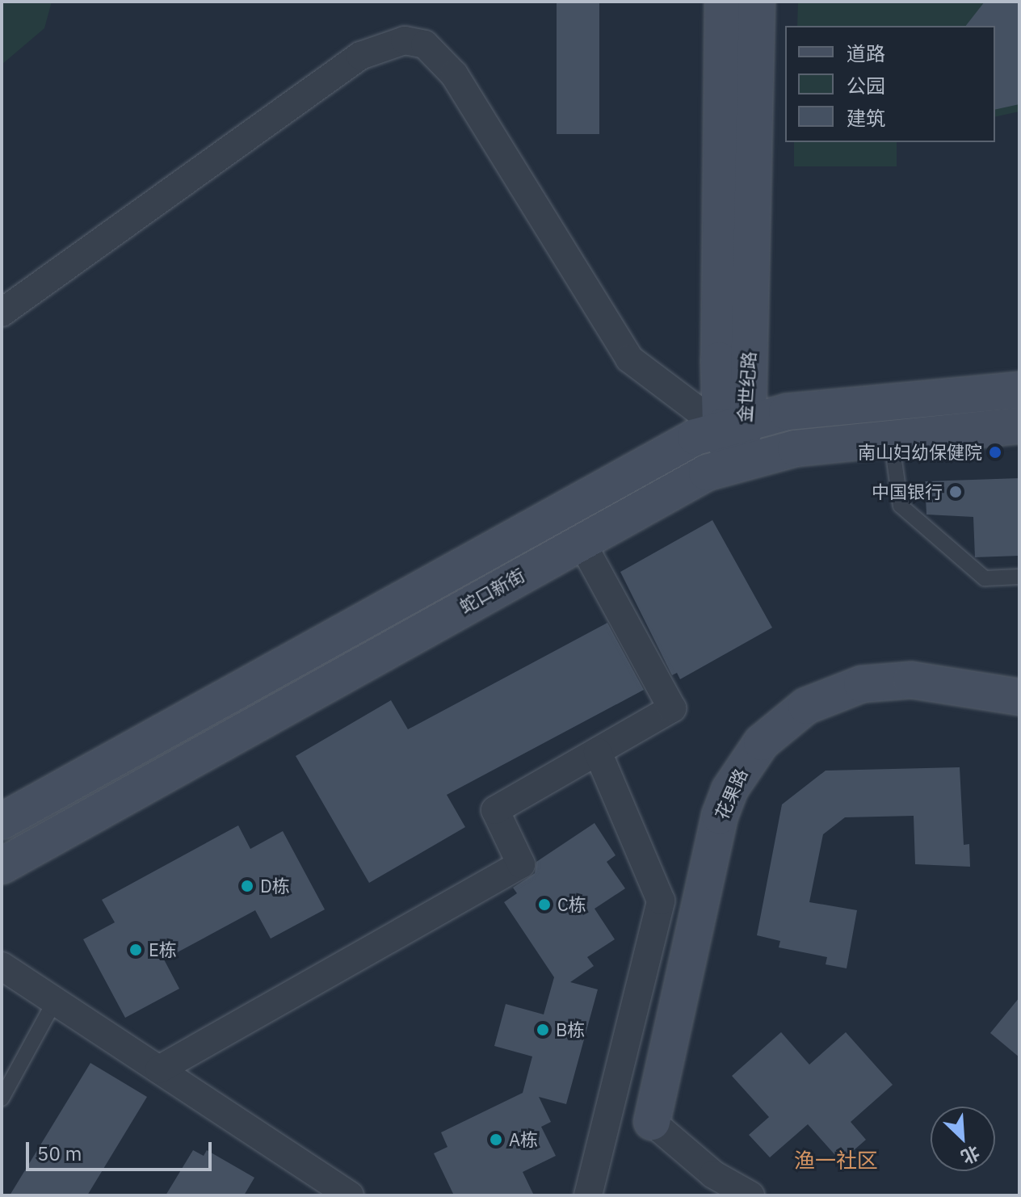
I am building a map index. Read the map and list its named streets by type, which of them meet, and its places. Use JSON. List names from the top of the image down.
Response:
{
  "streets": {
    "main road": ["金世纪路", "蛇口新街", "花果路"]
  },
  "crossings": [
    ["金世纪路", "蛇口新街"]
  ],
  "districts": ["渔一社区"],
  "places": [
    "南山妇幼保健院",
    "中国银行",
    "D栋",
    "C栋",
    "E栋",
    "B栋",
    "A栋"
  ],
  "legend": ["道路", "公园", "建筑"],
  "scale_bar": "50 m",
  "north": "bottom right"
}
